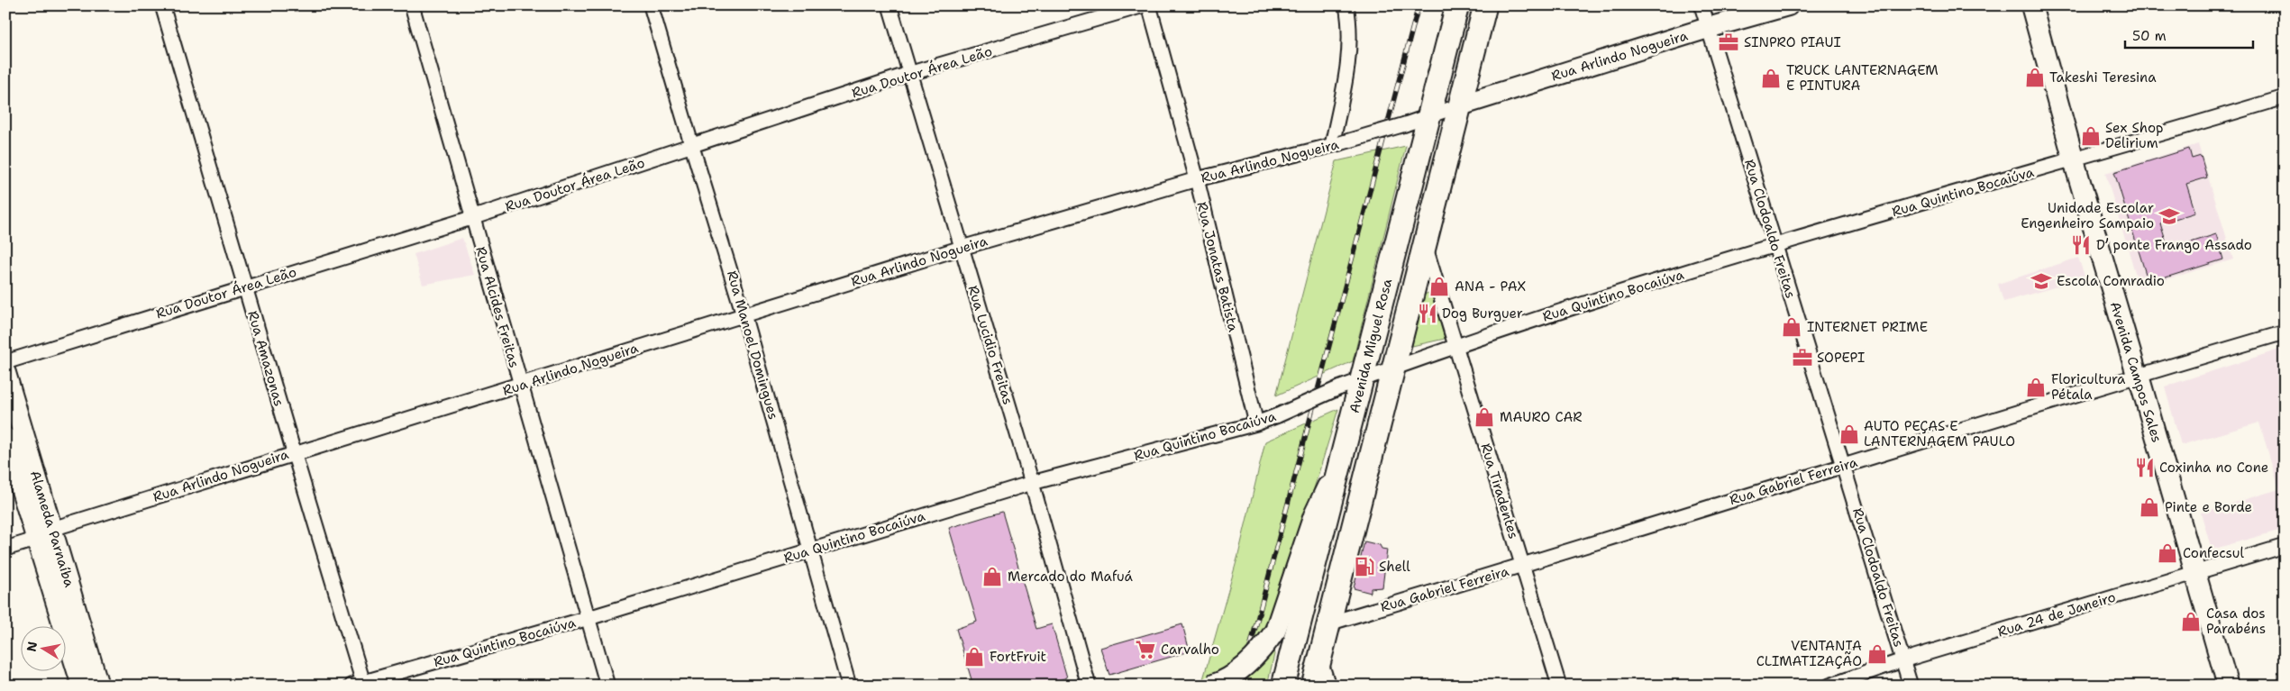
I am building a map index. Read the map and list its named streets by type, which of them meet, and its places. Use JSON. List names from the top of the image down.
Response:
{
  "streets": {
    "main road": [
      "Rua Arlindo Nogueira",
      "Avenida Miguel Rosa",
      "Avenida Campos Sales",
      "Alameda Parnaíba"
    ],
    "street": [
      "Rua Doutor Área Leão",
      "Rua Quintino Bocaiúva",
      "Rua Clodoaldo Freitas",
      "Rua Jonatas Batista",
      "Rua Alcides Freitas",
      "Rua Manoel Domingues",
      "Rua Lucidio Freitas",
      "Rua Amazonas",
      "Rua Gabriel Ferreira",
      "Rua Tiradentes",
      "Rua 24 de Janeiro"
    ]
  },
  "crossings": [
    ["Rua Arlindo Nogueira", "Rua Clodoaldo Freitas"],
    ["Rua Arlindo Nogueira", "Rua Jonatas Batista"],
    ["Rua Arlindo Nogueira", "Rua Alcides Freitas"],
    ["Rua Arlindo Nogueira", "Rua Manoel Domingues"],
    ["Rua Arlindo Nogueira", "Rua Lucidio Freitas"],
    ["Rua Arlindo Nogueira", "Avenida Miguel Rosa"],
    ["Rua Arlindo Nogueira", "Rua Amazonas"],
    ["Rua Arlindo Nogueira", "Alameda Parnaíba"],
    ["Rua Doutor Área Leão", "Rua Alcides Freitas"],
    ["Rua Doutor Área Leão", "Rua Manoel Domingues"],
    ["Rua Doutor Área Leão", "Rua Lucidio Freitas"],
    ["Rua Doutor Área Leão", "Rua Amazonas"],
    ["Rua Quintino Bocaiúva", "Rua Clodoaldo Freitas"],
    ["Rua Quintino Bocaiúva", "Rua Jonatas Batista"],
    ["Rua Quintino Bocaiúva", "Rua Alcides Freitas"],
    ["Rua Quintino Bocaiúva", "Rua Manoel Domingues"],
    ["Rua Quintino Bocaiúva", "Rua Lucidio Freitas"],
    ["Rua Quintino Bocaiúva", "Avenida Miguel Rosa"],
    ["Rua Quintino Bocaiúva", "Rua Amazonas"],
    ["Rua Quintino Bocaiúva", "Avenida Campos Sales"],
    ["Rua Quintino Bocaiúva", "Rua Tiradentes"],
    ["Rua Clodoaldo Freitas", "Rua Gabriel Ferreira"],
    ["Rua Clodoaldo Freitas", "Rua 24 de Janeiro"],
    ["Avenida Miguel Rosa", "Rua Gabriel Ferreira"],
    ["Avenida Miguel Rosa", "Rua Tiradentes"],
    ["Avenida Campos Sales", "Rua Gabriel Ferreira"],
    ["Avenida Campos Sales", "Rua 24 de Janeiro"],
    ["Rua Gabriel Ferreira", "Rua Tiradentes"]
  ],
  "places": {
    "office": ["SINPRO PIAUI", "SOPEPI"],
    "shop": [
      "Takeshi Teresina",
      "TRUCK LANTERNAGEM E PINTURA",
      "Sex Shop Delirium",
      "ANA - PAX",
      "INTERNET PRIME",
      "Floricultura Pétala",
      "MAURO CAR",
      "AUTO PEÇAS E LANTERNAGEM PAULO",
      "Pinte e Borde",
      "Confecsul",
      "Mercado do Mafuá",
      "Casa dos Parabéns",
      "VENTANIA CLIMATIZAÇÃO",
      "FortFruit"
    ],
    "school or university": ["Unidade Escolar Engenheiro Sampaio", "Escola Comradio"],
    "restaurant": ["D’ ponte Frango Assado", "Dog Burguer", "Coxinha no Cone"],
    "fuel station": ["Shell"],
    "supermarket": ["Carvalho"]
  },
  "scale_bar": "50 m",
  "north": "left"
}
